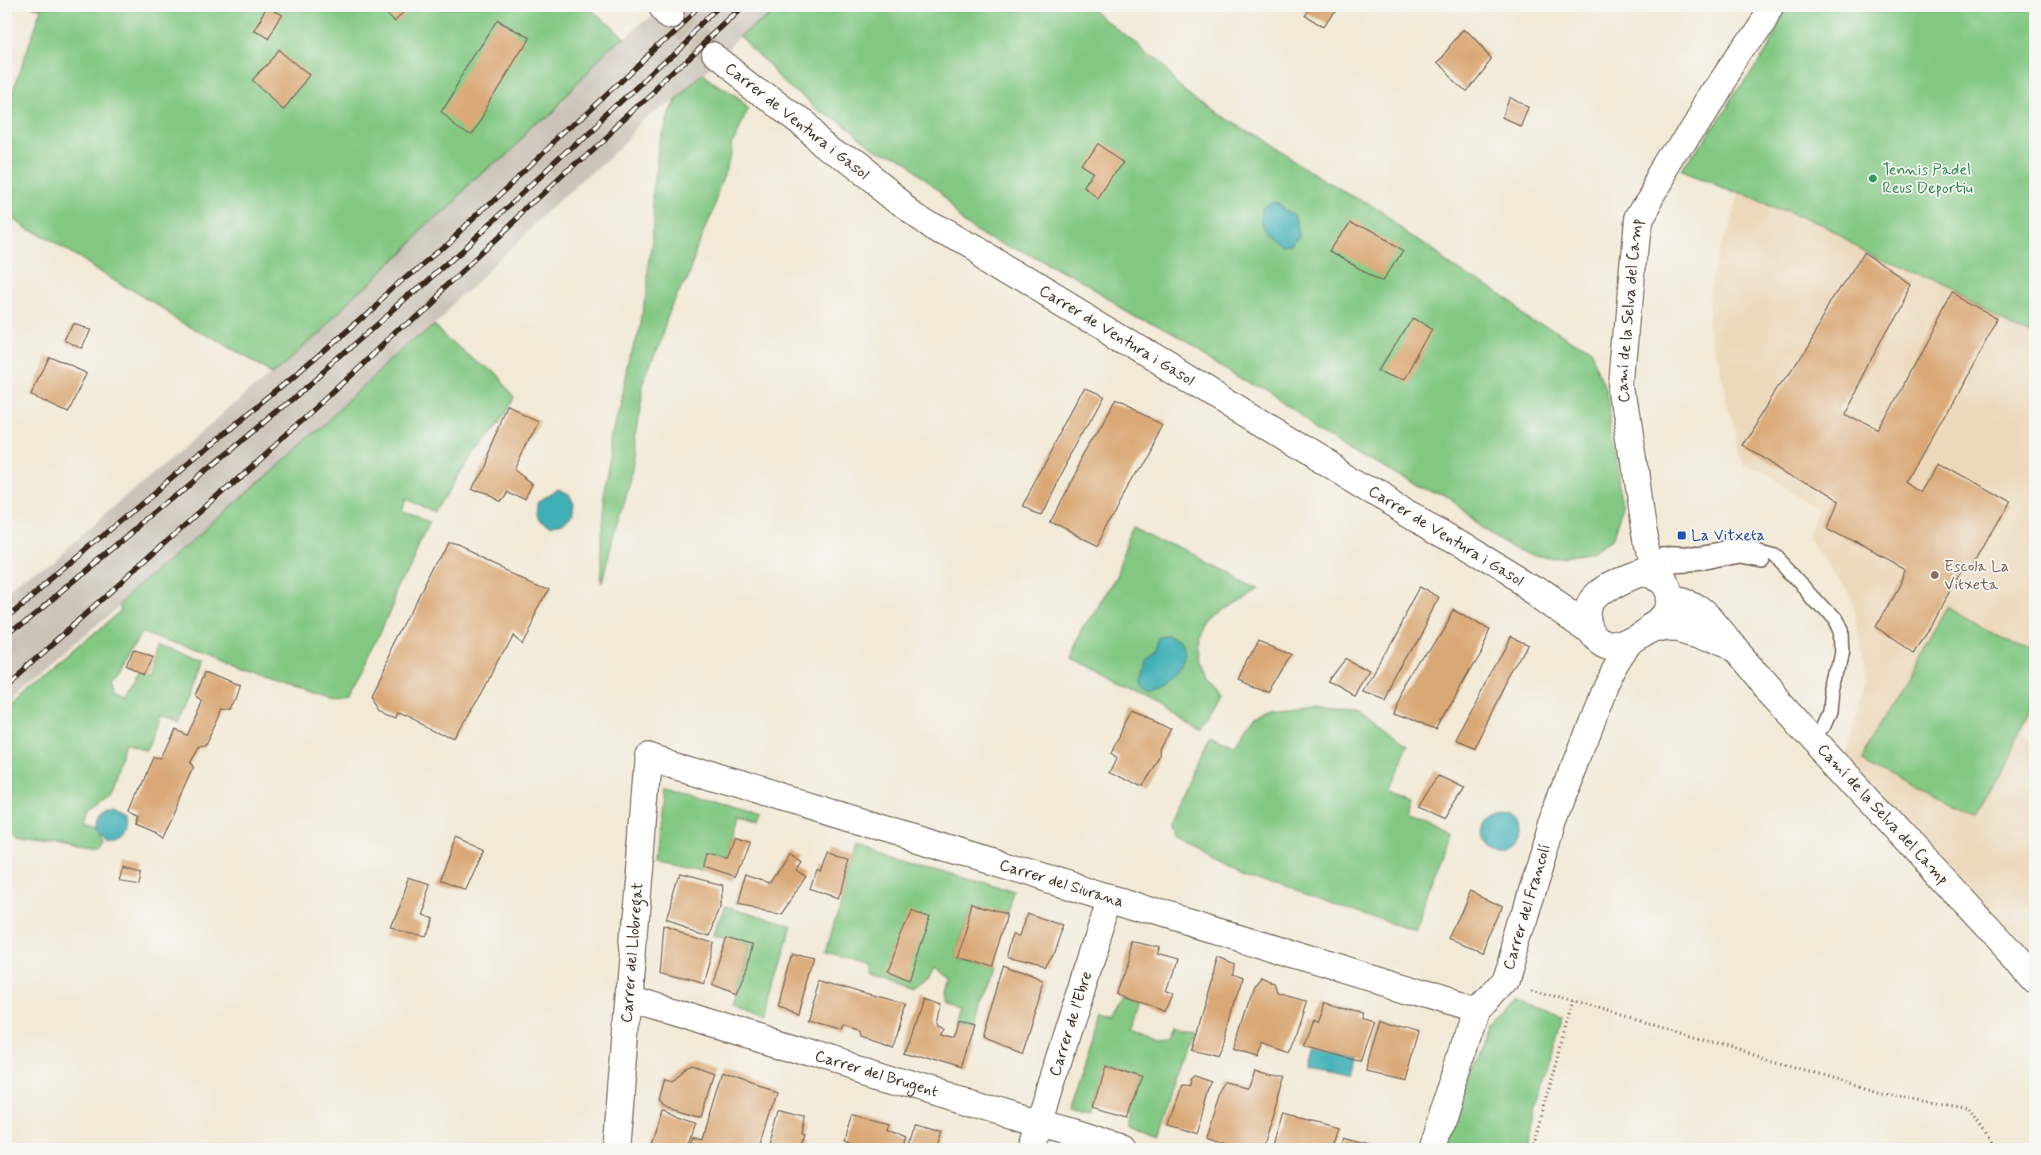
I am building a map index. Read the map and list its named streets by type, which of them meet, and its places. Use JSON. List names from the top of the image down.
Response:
{
  "streets": {
    "street": [
      "Carrer de Ventura i Gasol",
      "Camí de la Selva del Camp",
      "Carrer del Siurana",
      "Carrer del Francolí",
      "Carrer del Llobregat",
      "Carrer de l'Ebre",
      "Carrer del Brugent"
    ]
  },
  "crossings": [
    ["Carrer de Ventura i Gasol", "Camí de la Selva del Camp"],
    ["Carrer de Ventura i Gasol", "Carrer del Francolí"],
    ["Camí de la Selva del Camp", "Carrer del Francolí"],
    ["Carrer del Siurana", "Carrer del Francolí"],
    ["Carrer del Siurana", "Carrer del Llobregat"],
    ["Carrer del Siurana", "Carrer de l'Ebre"],
    ["Carrer del Llobregat", "Carrer del Brugent"],
    ["Carrer de l'Ebre", "Carrer del Brugent"]
  ],
  "places": {
    "other": ["Tennis Padel Reus Deportiu", "Escola La Vitxeta"],
    "transit": ["La Vitxeta"]
  }
}
